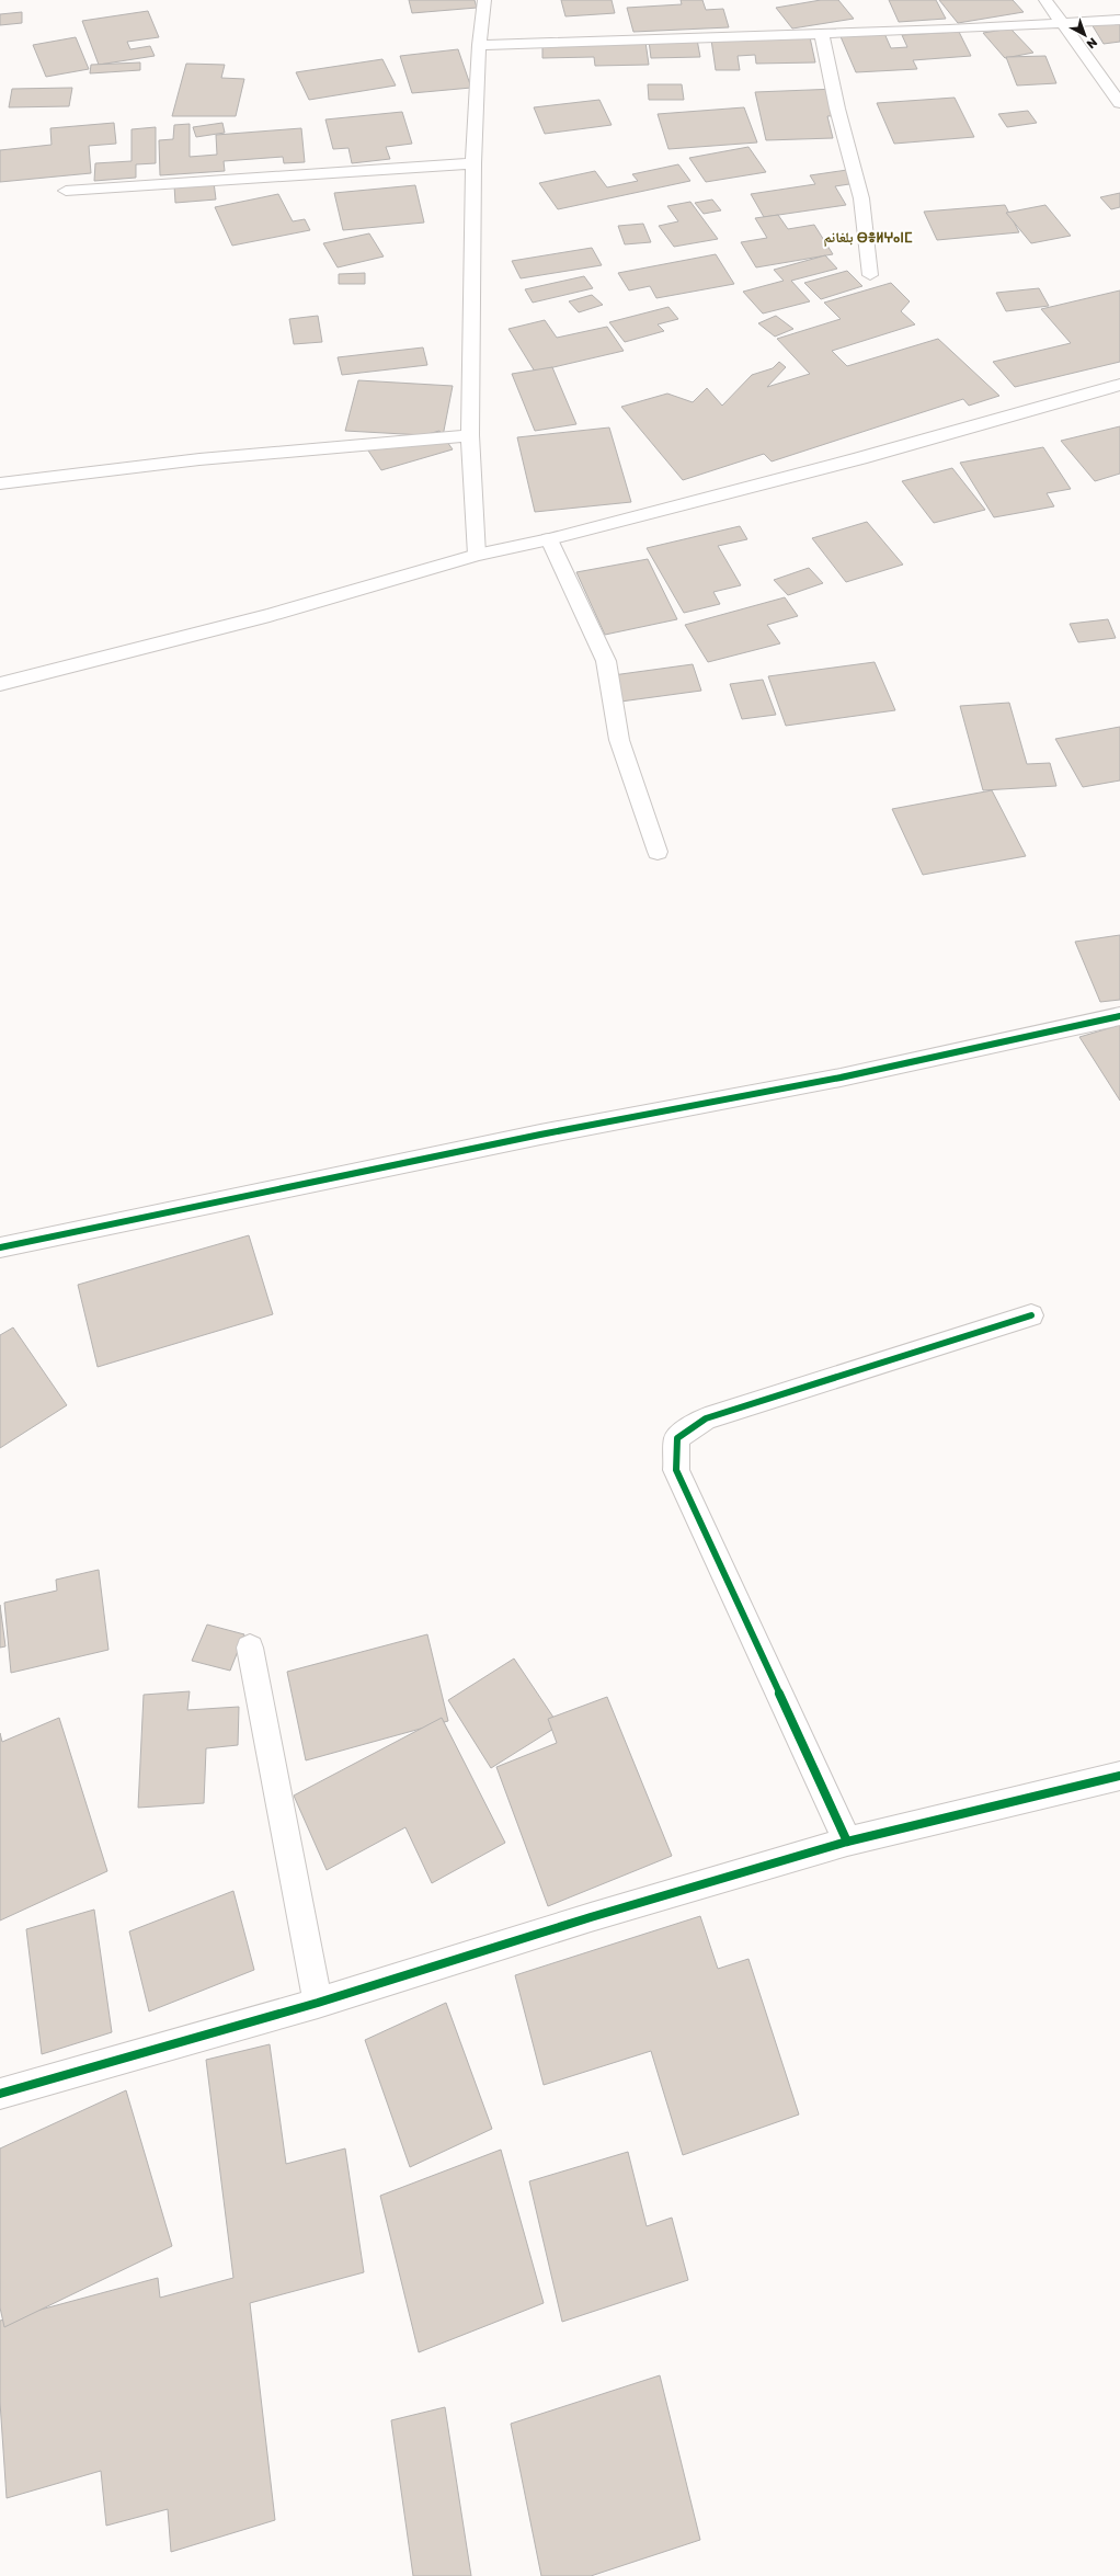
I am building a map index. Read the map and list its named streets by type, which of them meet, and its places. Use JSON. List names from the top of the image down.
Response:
{
  "districts": ["بلغانم ⴱⴻⵍⵖⴰⵏⵎ"],
  "north": "bottom right"
}
